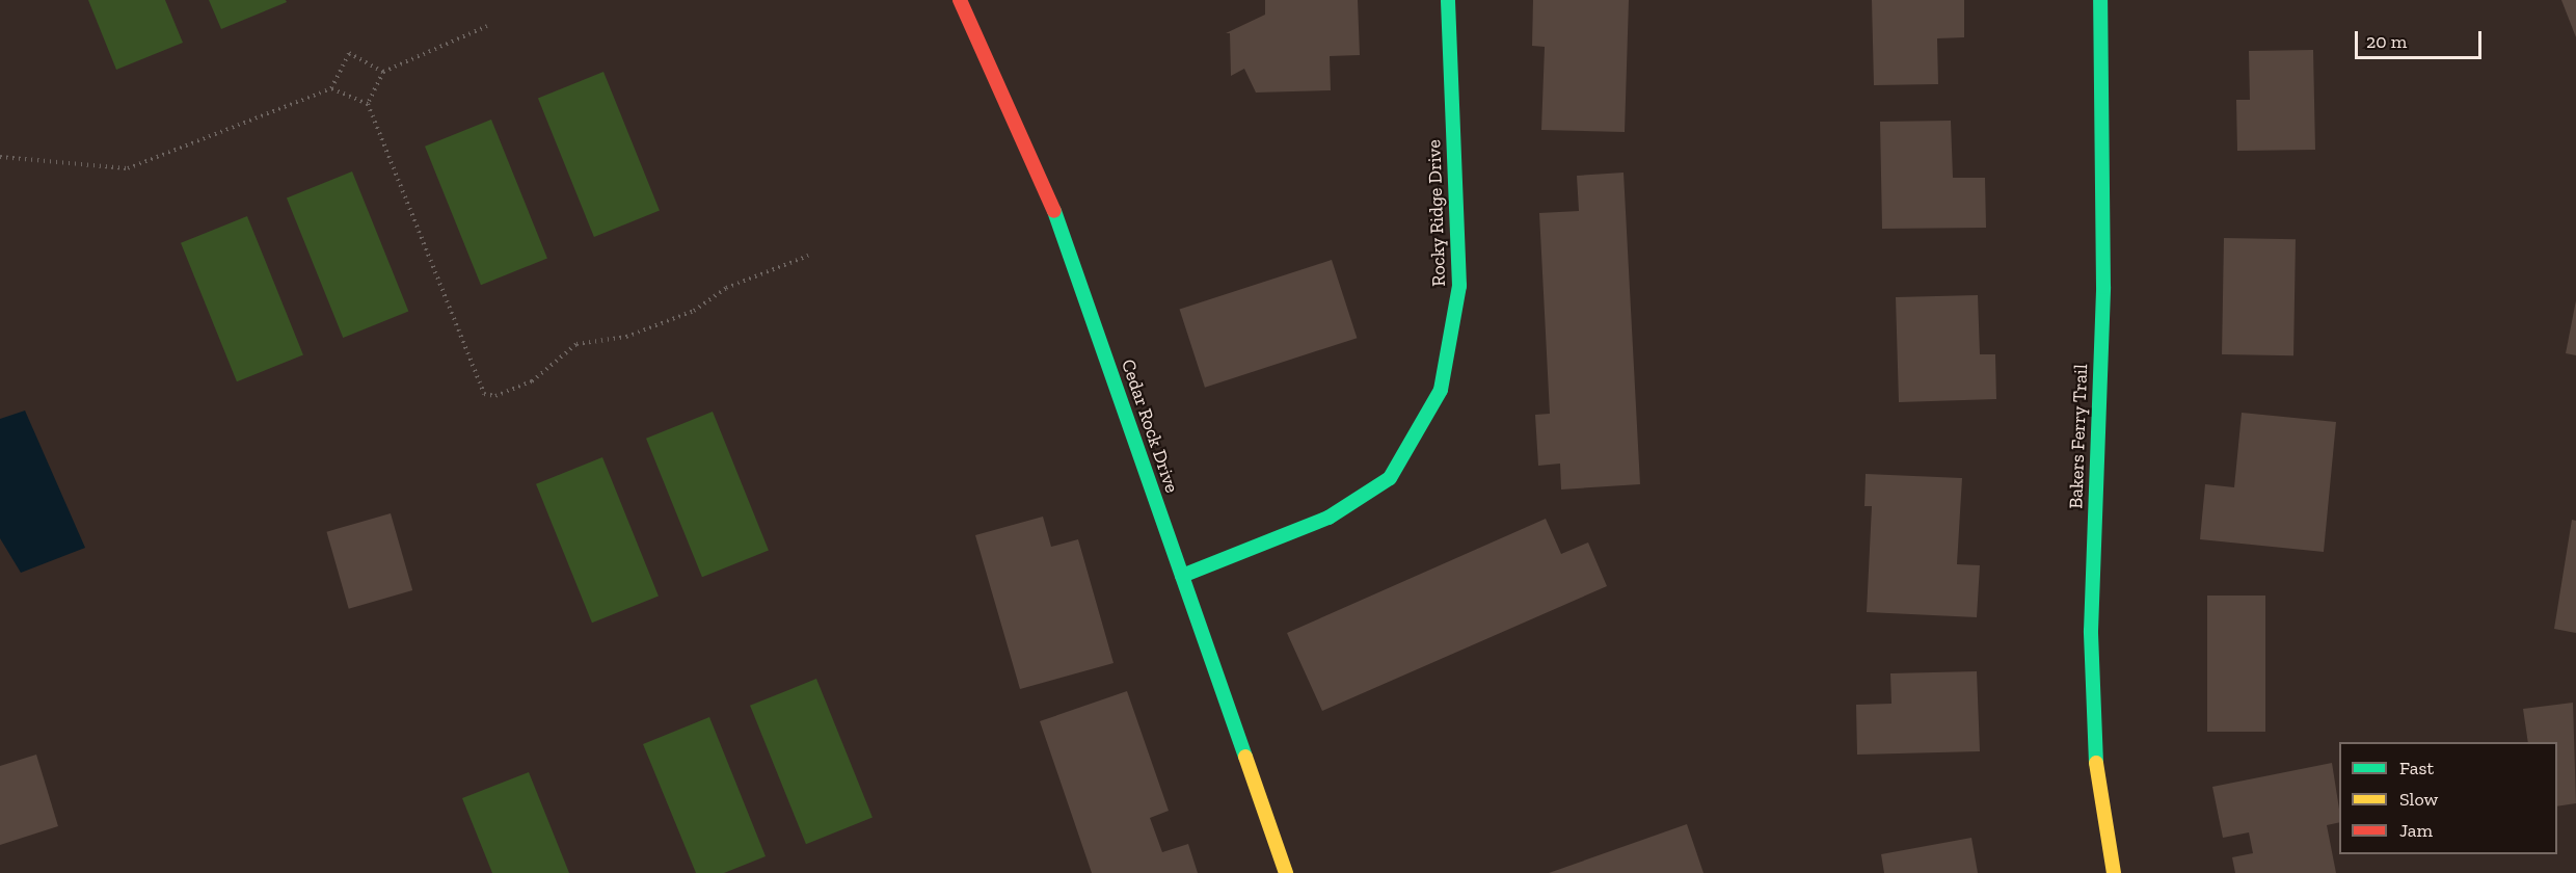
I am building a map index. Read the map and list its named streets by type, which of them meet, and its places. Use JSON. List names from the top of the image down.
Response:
{
  "streets": {
    "street": ["Rocky Ridge Drive", "Cedar Rock Drive", "Bakers Ferry Trail"]
  },
  "crossings": [
    ["Rocky Ridge Drive", "Cedar Rock Drive"]
  ],
  "legend": ["Fast", "Slow", "Jam"],
  "scale_bar": "20 m"
}
